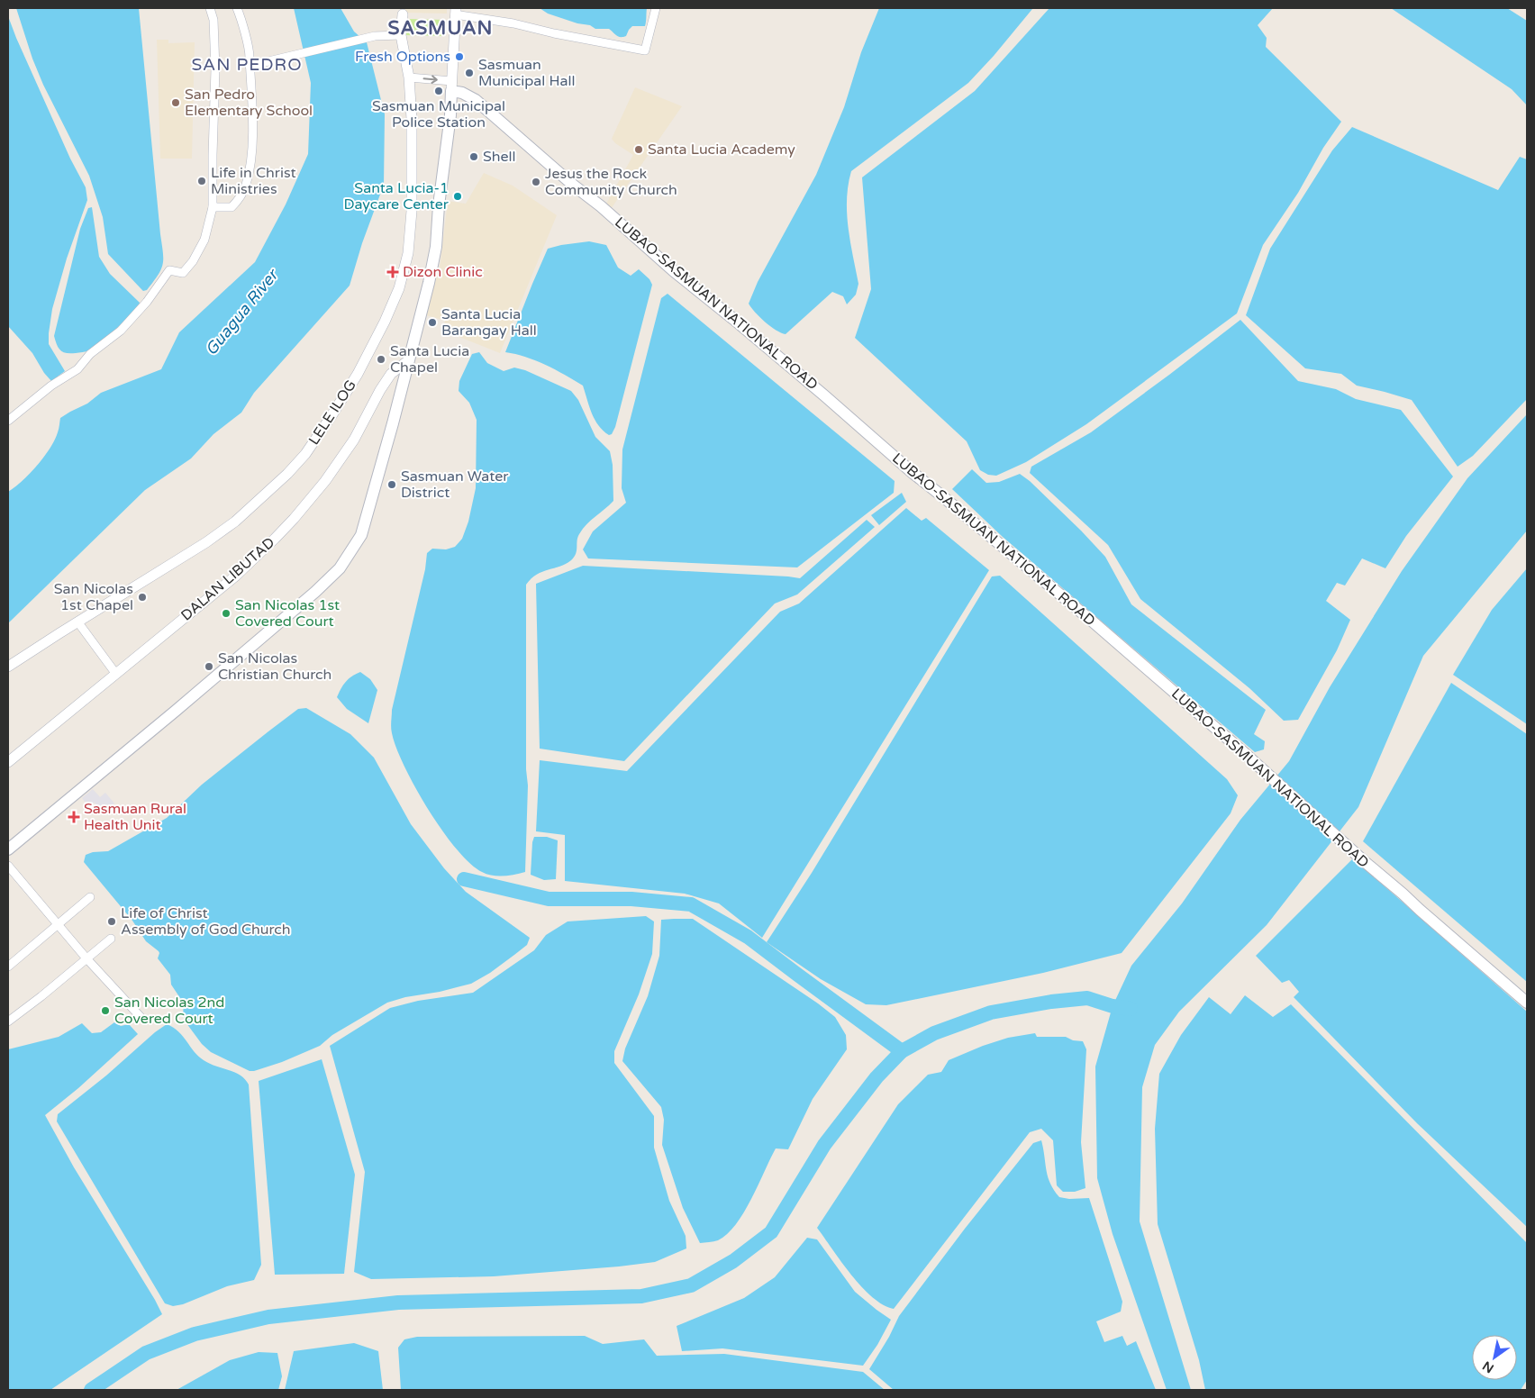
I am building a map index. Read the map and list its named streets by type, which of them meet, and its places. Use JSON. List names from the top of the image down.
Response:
{
  "streets": {
    "main road": ["LUBAO-SASMUAN NATIONAL ROAD"],
    "street": ["LELE ILOG", "DALAN LIBUTAD"]
  },
  "districts": ["SASMUAN", "SAN PEDRO"],
  "water": ["Guagua River"],
  "places": {
    "other": [
      "Fresh Options",
      "Sasmuan Municipal Hall",
      "Sasmuan Municipal Police Station",
      "San Pedro Elementary School",
      "Santa Lucia Academy",
      "Shell",
      "Life in Christ Ministries",
      "Jesus the Rock Community Church",
      "Santa Lucia-1 Daycare Center",
      "Santa Lucia Barangay Hall",
      "Santa Lucia Chapel",
      "Sasmuan Water District",
      "San Nicolas 1st Chapel",
      "San Nicolas 1st Covered Court",
      "San Nicolas Christian Church",
      "Life of Christ Assembly of God Church",
      "San Nicolas 2nd Covered Court"
    ],
    "health": ["Dizon Clinic", "Sasmuan Rural Health Unit"]
  },
  "north": "bottom left"
}
